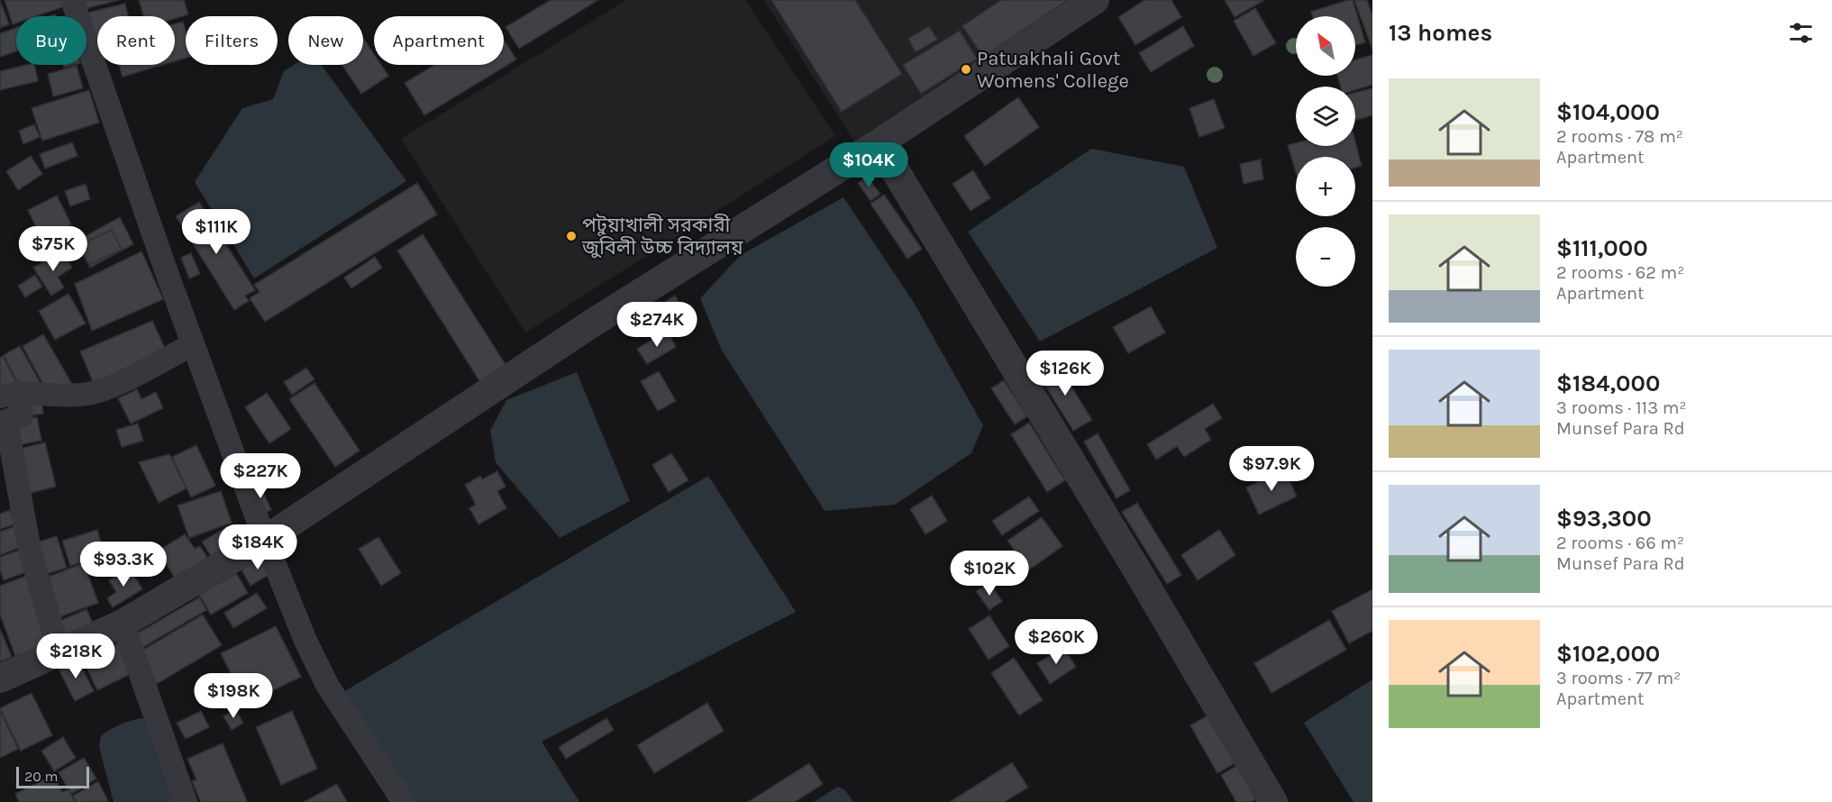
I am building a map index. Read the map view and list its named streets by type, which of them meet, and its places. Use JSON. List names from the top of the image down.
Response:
{
  "places": ["Patuakhali Govt Womens' College", "পটুয়াখালী সরকারী জুবিলী উচ্চ বিদ্যালয়"],
  "scale_bar": "20 m",
  "north": "top left",
  "page": {
    "heading": "13 homes",
    "map_buttons": ["+", "−"],
    "chip": [
      "Buy",
      "Rent",
      "Filters",
      "New",
      "Apartment"
    ],
    "list": [
      {
        "name": "$104,000",
        "note": "2 rooms · 78 m² · Apartment"
      },
      {
        "name": "$111,000",
        "note": "2 rooms · 62 m² · Apartment"
      },
      {
        "name": "$184,000",
        "note": "3 rooms · 113 m² · Munsef Para Rd"
      },
      {
        "name": "$93,300",
        "note": "2 rooms · 66 m² · Munsef Para Rd"
      },
      {
        "name": "$102,000",
        "note": "3 rooms · 77 m² · Apartment"
      }
    ],
    "price": [
      "$104K",
      "$111K",
      "$75K",
      "$274K",
      "$126K",
      "$97.9K",
      "$227K",
      "$184K",
      "$93.3K",
      "$102K",
      "$260K",
      "$218K",
      "$198K"
    ],
    "scale": "20 m"
  }
}
